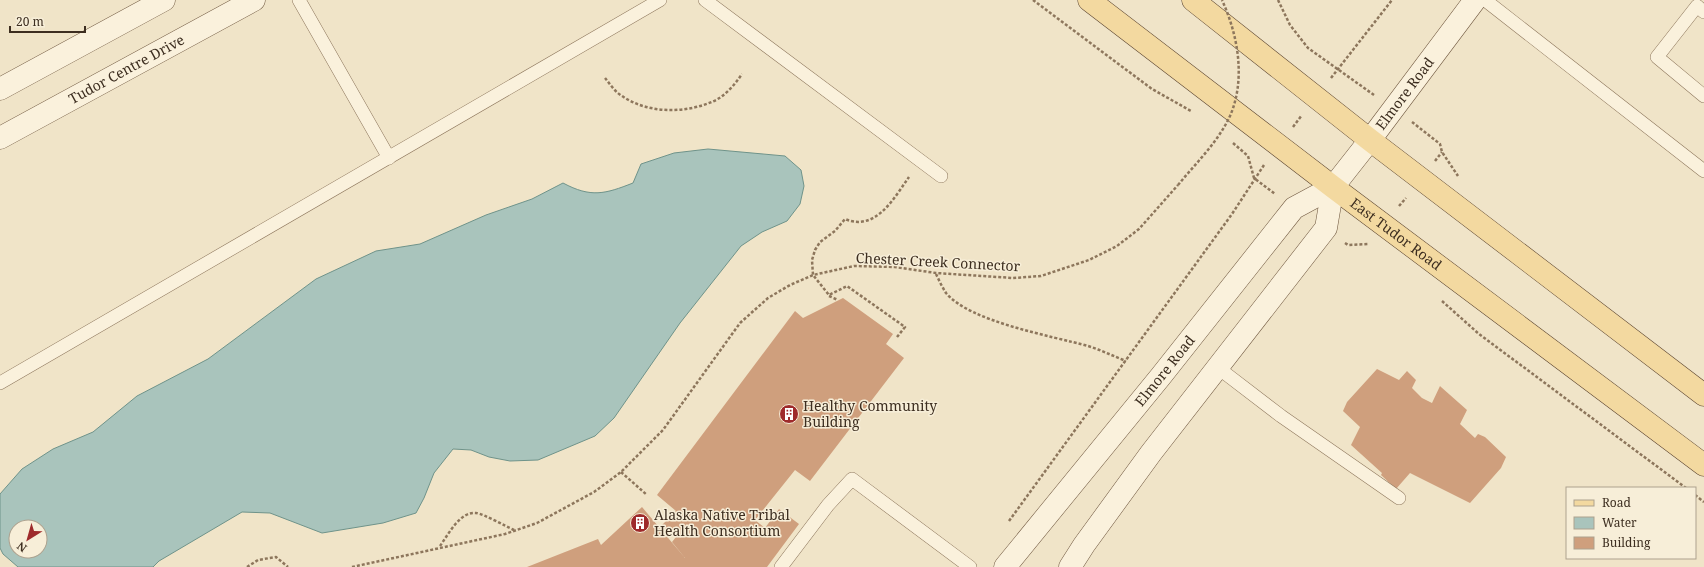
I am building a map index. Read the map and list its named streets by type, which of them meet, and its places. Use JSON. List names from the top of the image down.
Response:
{
  "streets": {
    "main road": ["Tudor Centre Drive", "Elmore Road", "East Tudor Road"],
    "path": ["Chester Creek Connector"]
  },
  "crossings": [
    ["Elmore Road", "East Tudor Road"]
  ],
  "places": {
    "building": ["Healthy Community Building", "Alaska Native Tribal Health Consortium"]
  },
  "legend": ["Road", "Water", "Building"],
  "scale_bar": "20 m",
  "north": "bottom left"
}
